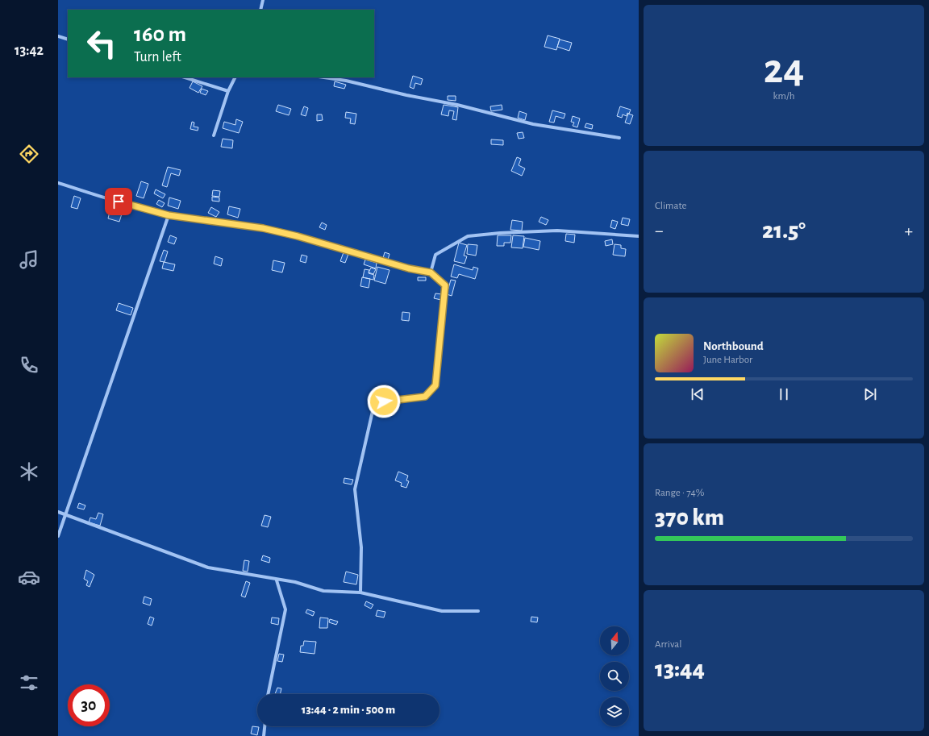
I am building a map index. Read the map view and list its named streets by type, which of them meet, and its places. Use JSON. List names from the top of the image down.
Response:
{
  "north": "top",
  "page": {
    "tabs": "13:42",
    "tile": [
      ["24", "km/h"],
      "Climate",
      ["Range · 74%", "370 km"],
      ["Arrival", "13:44"]
    ],
    "turn": ["160 m", "Turn left"],
    "heat": ["−", "21.5°", "+"],
    "song": ["Northbound", "June Harbor"],
    "limit": "30",
    "trip": "13:44 · 2 min · 500 m"
  }
}
